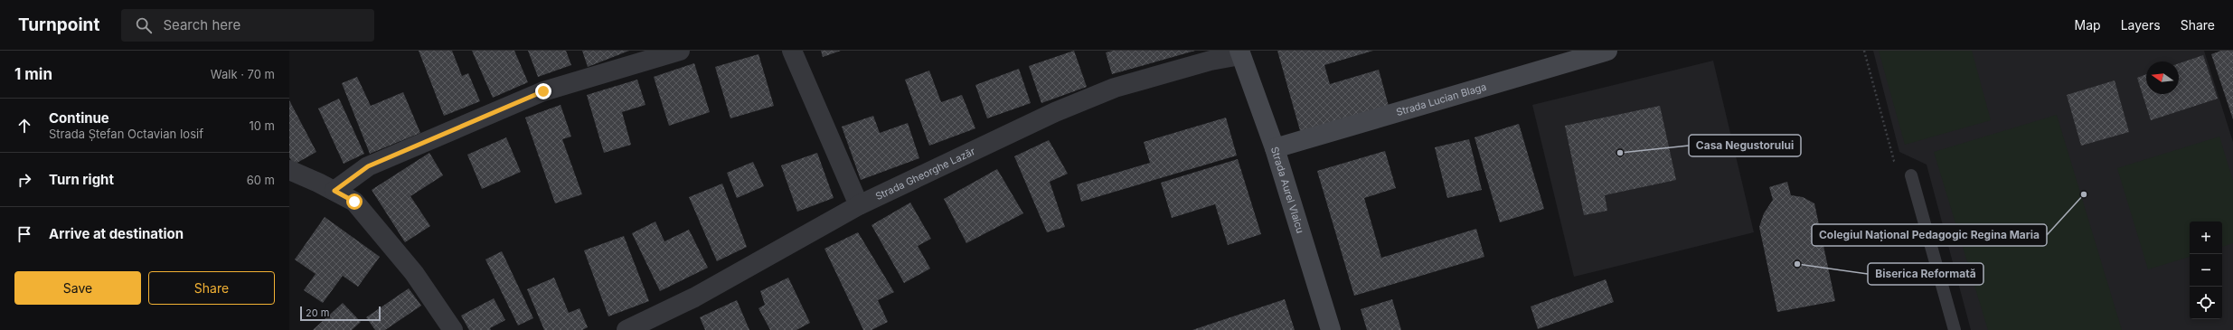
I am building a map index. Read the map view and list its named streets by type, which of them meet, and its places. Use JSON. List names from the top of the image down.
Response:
{
  "streets": {
    "street": ["Strada Lucian Blaga", "Strada Gheorghe Lazăr", "Strada Aurel Vlaicu"]
  },
  "crossings": [
    ["Strada Lucian Blaga", "Strada Aurel Vlaicu"],
    ["Strada Gheorghe Lazăr", "Strada Aurel Vlaicu"]
  ],
  "places": ["Casa Negustorului", "Colegiul Național Pedagogic Regina Maria", "Biserica Reformată"],
  "scale_bar": "20 m",
  "north": "left",
  "page": {
    "header": "Turnpoint",
    "search": "Search here",
    "nav": ["Map", "Layers", "Share"],
    "heading": ["1 min", "Walk · 70 m"],
    "list": [
      ["Continue", "Strada Ștefan Octavian Iosif", "10 m"],
      ["Turn right", "60 m"],
      "Arrive at destination"
    ],
    "map_buttons": ["+", "−"],
    "buttons": ["Save", "Share"],
    "scale": "20 m"
  }
}
